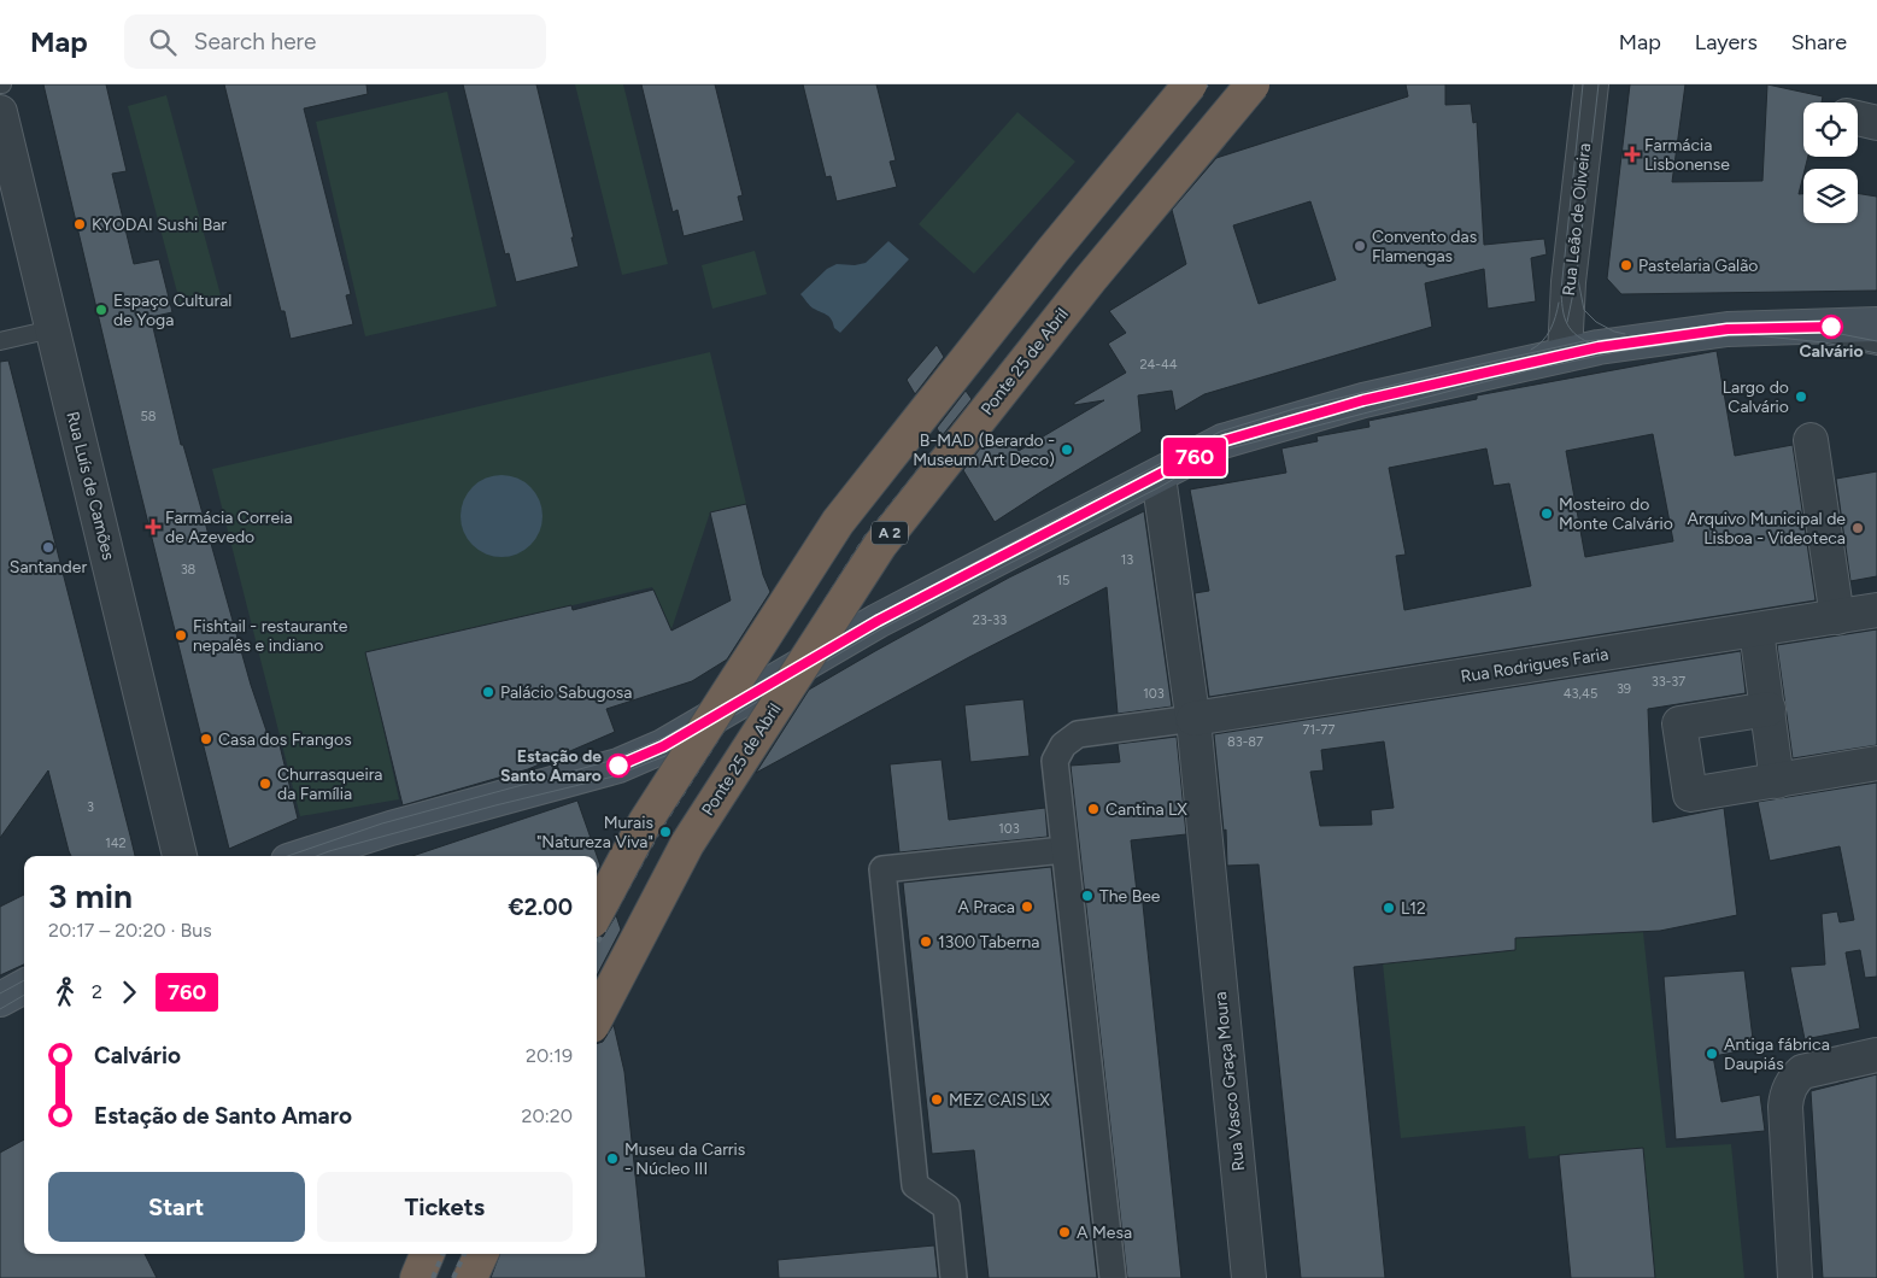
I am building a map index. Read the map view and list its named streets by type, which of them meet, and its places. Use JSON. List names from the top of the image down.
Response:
{
  "streets": {
    "highway": ["Ponte 25 de Abril", "A 2"],
    "street": [
      "Rua Leão de Oliveira",
      "Rua Luís de Camões",
      "Rua Rodrigues Faria",
      "Rua Vasco Graça Moura"
    ]
  },
  "crossings": [
    ["Rua Rodrigues Faria", "Rua Vasco Graça Moura"]
  ],
  "places": {
    "health": ["Farmácia Lisbonense", "Farmácia Correia de Azevedo"],
    "other": [
      "KYODAI Sushi Bar",
      "Convento das Flamengas",
      "Pastelaria Galão",
      "Espaço Cultural de Yoga",
      "Calvário",
      "Largo do Calvário",
      "B-MAD (Berardo - Museum Art Deco)",
      "Mosteiro do Monte Calvário",
      "Arquivo Municipal de Lisboa - Videoteca",
      "Santander",
      "Fishtail - restaurante nepalês e indiano",
      "Palácio Sabugosa",
      "Casa dos Frangos",
      "Estação de Santo Amaro",
      "Churrasqueira da Família",
      "Cantina LX",
      "Murais \"Natureza Viva\"",
      "The Bee",
      "A Praca",
      "L12",
      "1300 Taberna",
      "Antiga fábrica Daupiás",
      "MEZ CAIS LX",
      "Museu da Carris - Núcleo III",
      "A Mesa"
    ]
  },
  "lines": ["bus line 760"],
  "house_numbers": [
    "24-44",
    "58",
    "13",
    "38",
    "15",
    "23-33",
    "33-37",
    "39",
    "103",
    "43,45",
    "71-77",
    "83-87",
    "3",
    "103",
    "142"
  ],
  "page": {
    "header": "Map",
    "search": "Search here",
    "nav": ["Map", "Layers", "Share"],
    "on_map": "760",
    "heading": ["3 min", "20:17 – 20:20 · Bus", "€2.00"],
    "legs": ["2", "760"],
    "list": [
      {
        "name": "Calvário",
        "value": "20:19"
      },
      {
        "name": "Estação de Santo Amaro",
        "value": "20:20"
      }
    ],
    "buttons": ["Start", "Tickets"]
  }
}
